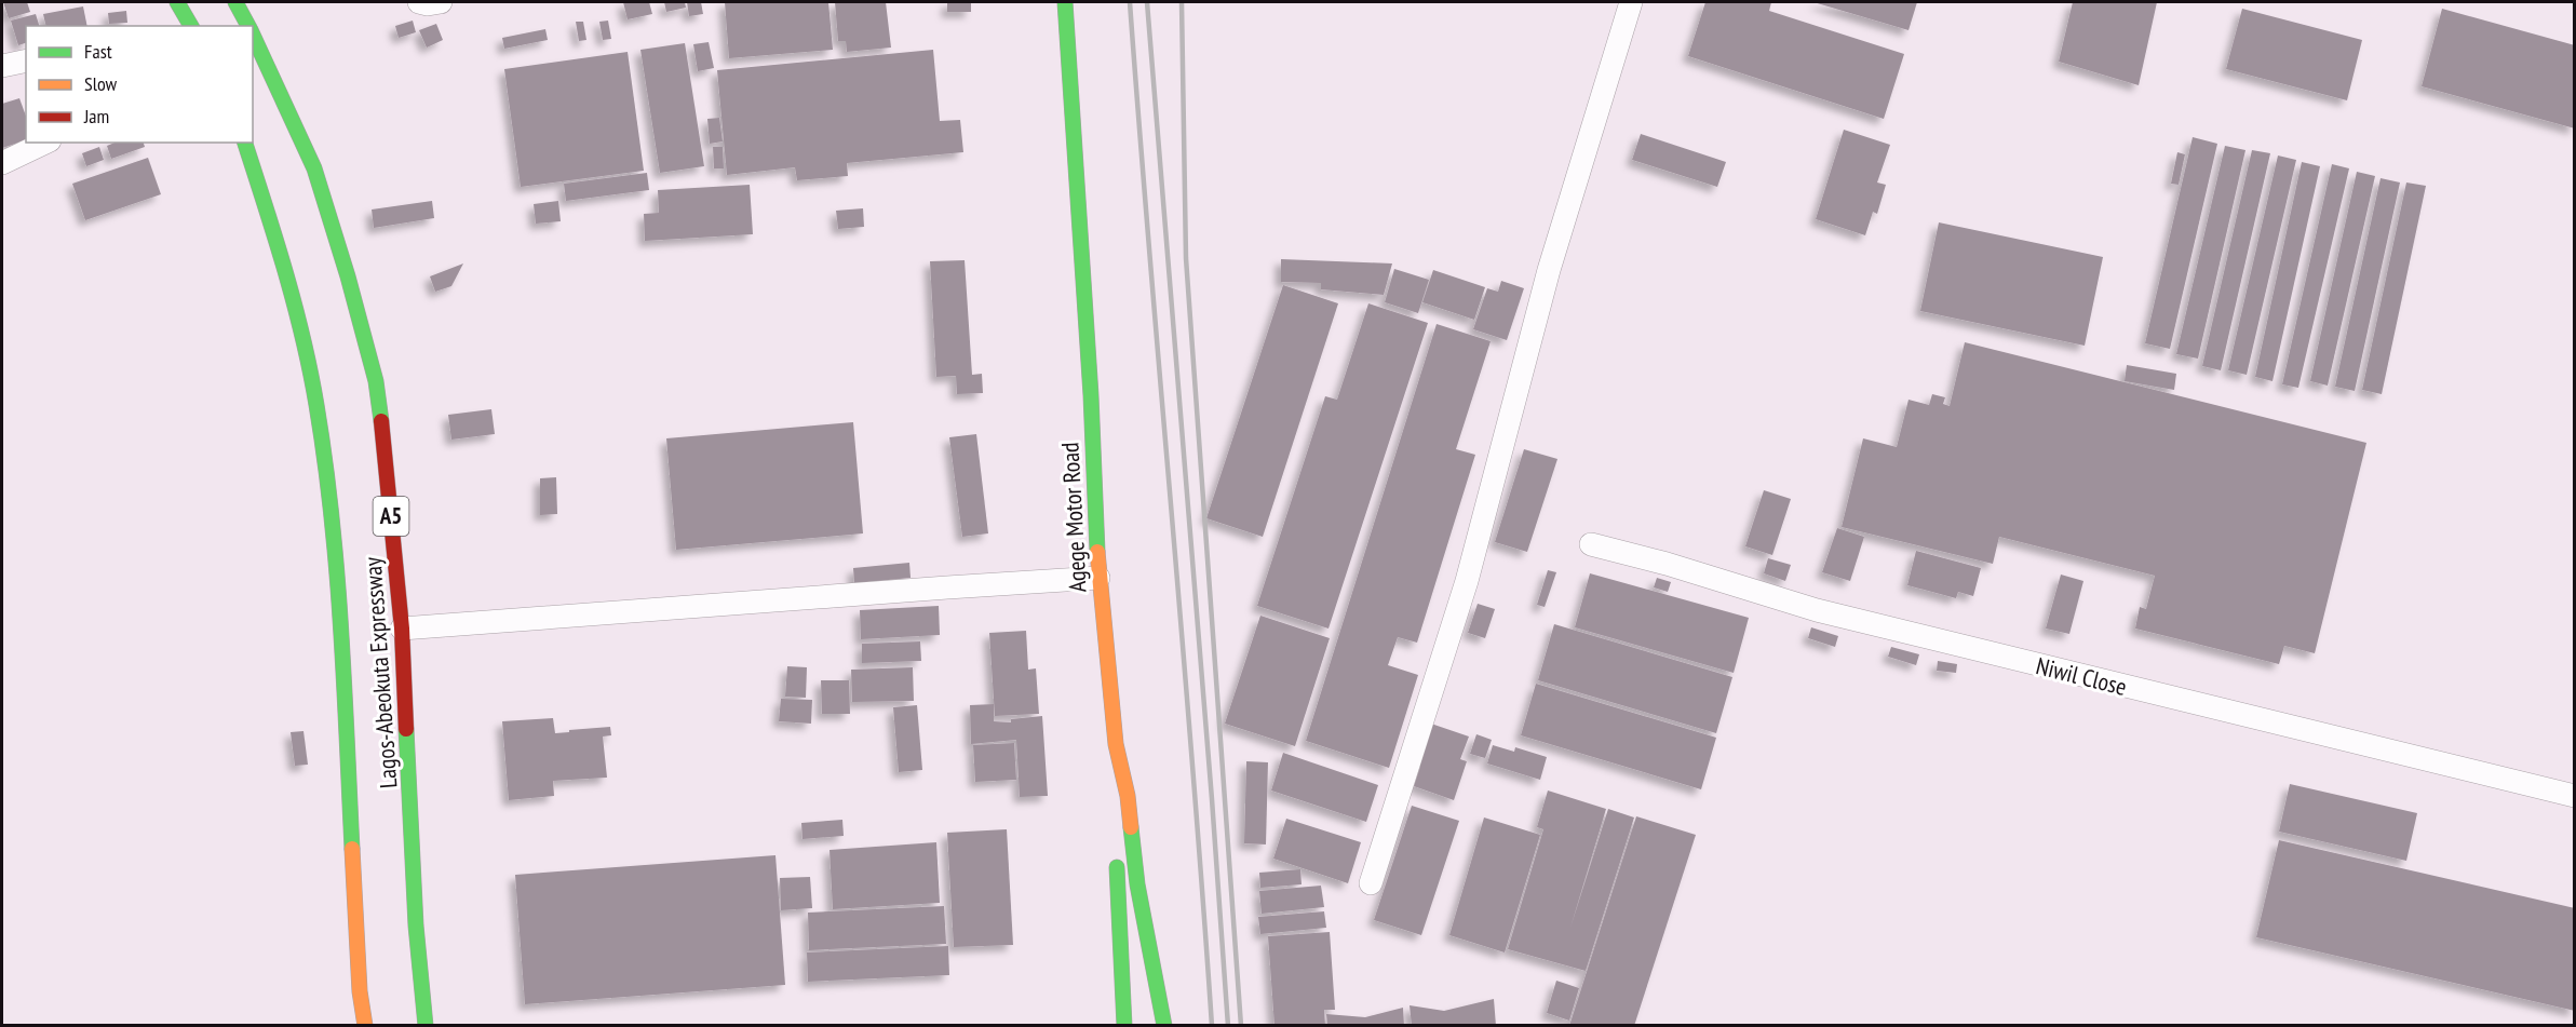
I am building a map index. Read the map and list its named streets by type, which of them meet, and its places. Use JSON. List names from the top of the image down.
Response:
{
  "streets": {
    "main road": ["A5", "Agege Motor Road", "Lagos-Abeokuta Expressway"],
    "street": ["Niwil Close"]
  },
  "legend": ["Fast", "Slow", "Jam"]
}
